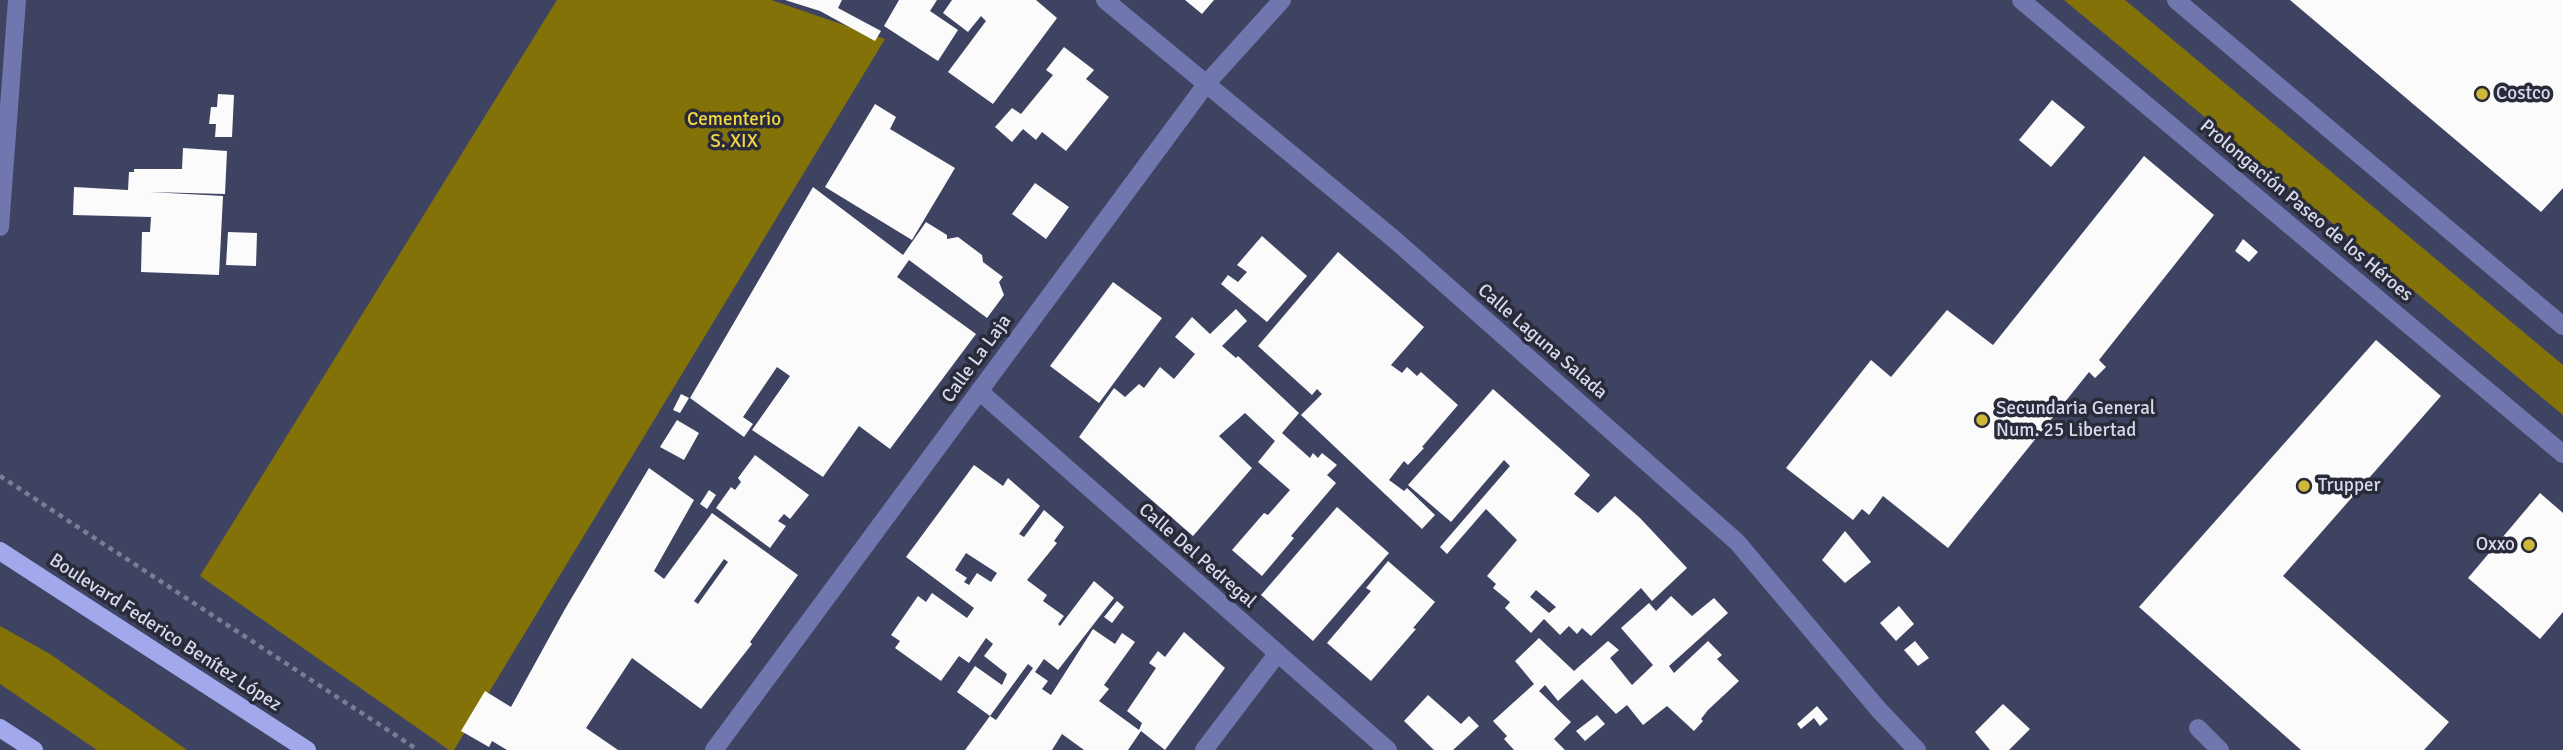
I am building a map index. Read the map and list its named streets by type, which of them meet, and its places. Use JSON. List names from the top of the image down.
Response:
{
  "streets": {
    "main road": ["Boulevard Federico Benítez López"],
    "street": [
      "Prolongación Paseo de los Héroes",
      "Calle Laguna Salada",
      "Calle La Laja",
      "Calle Del Pedregal"
    ]
  },
  "crossings": [
    ["Calle Laguna Salada", "Calle La Laja"],
    ["Calle La Laja", "Calle Del Pedregal"]
  ],
  "parks": ["Cementerio S. XIX"],
  "places": [
    "Costco",
    "Secundaria General Num. 25 Libertad",
    "Trupper",
    "Oxxo"
  ]
}
